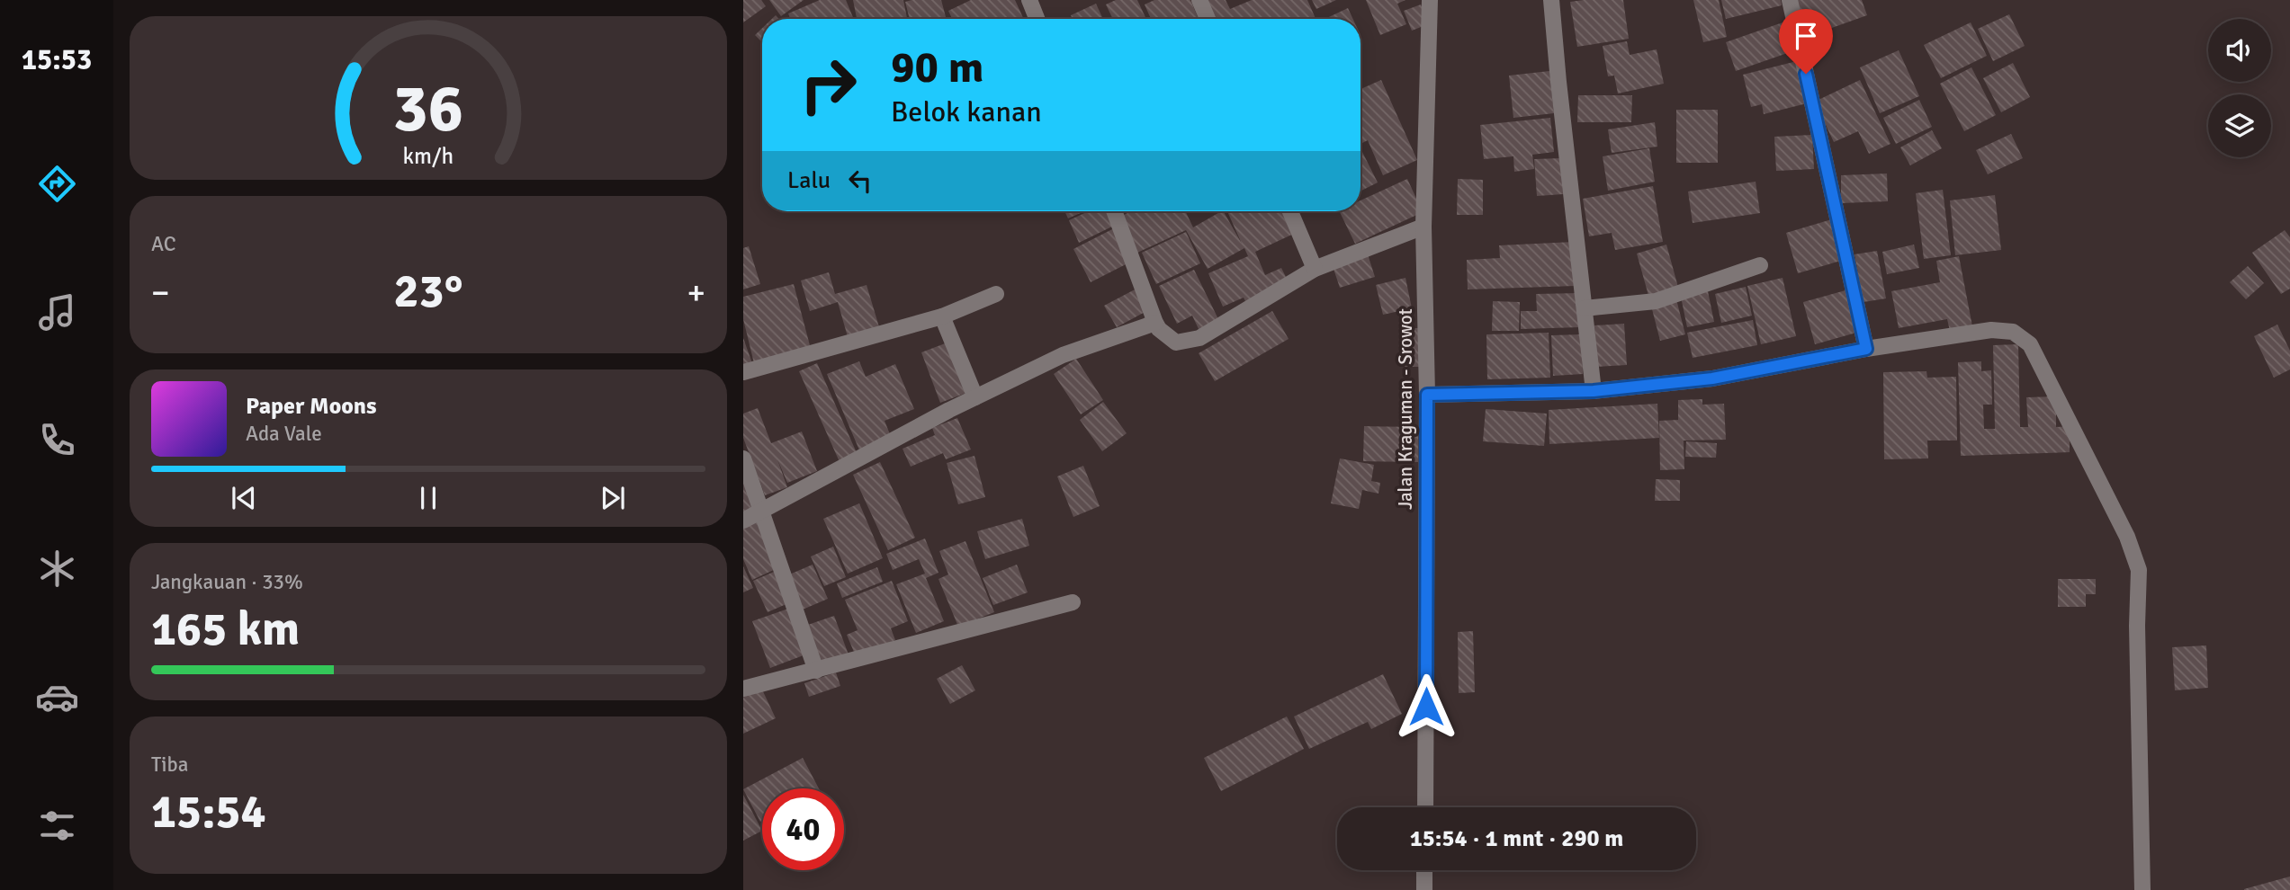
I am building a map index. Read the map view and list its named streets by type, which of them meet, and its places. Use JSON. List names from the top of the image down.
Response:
{
  "streets": {
    "street": ["Jalan Kraguman - Srowot"]
  },
  "page": {
    "tabs": "15:53",
    "turn": ["90 m", "Belok kanan"],
    "then": "Lalu",
    "tile": [
      "AC",
      ["Jangkauan · 33%", "165 km"],
      ["Tiba", "15:54"]
    ],
    "heat": ["−", "23°", "+"],
    "song": ["Paper Moons", "Ada Vale"],
    "limit": "40",
    "trip": "15:54 · 1 mnt · 290 m",
    "gauge": ["36", "km/h"]
  }
}
